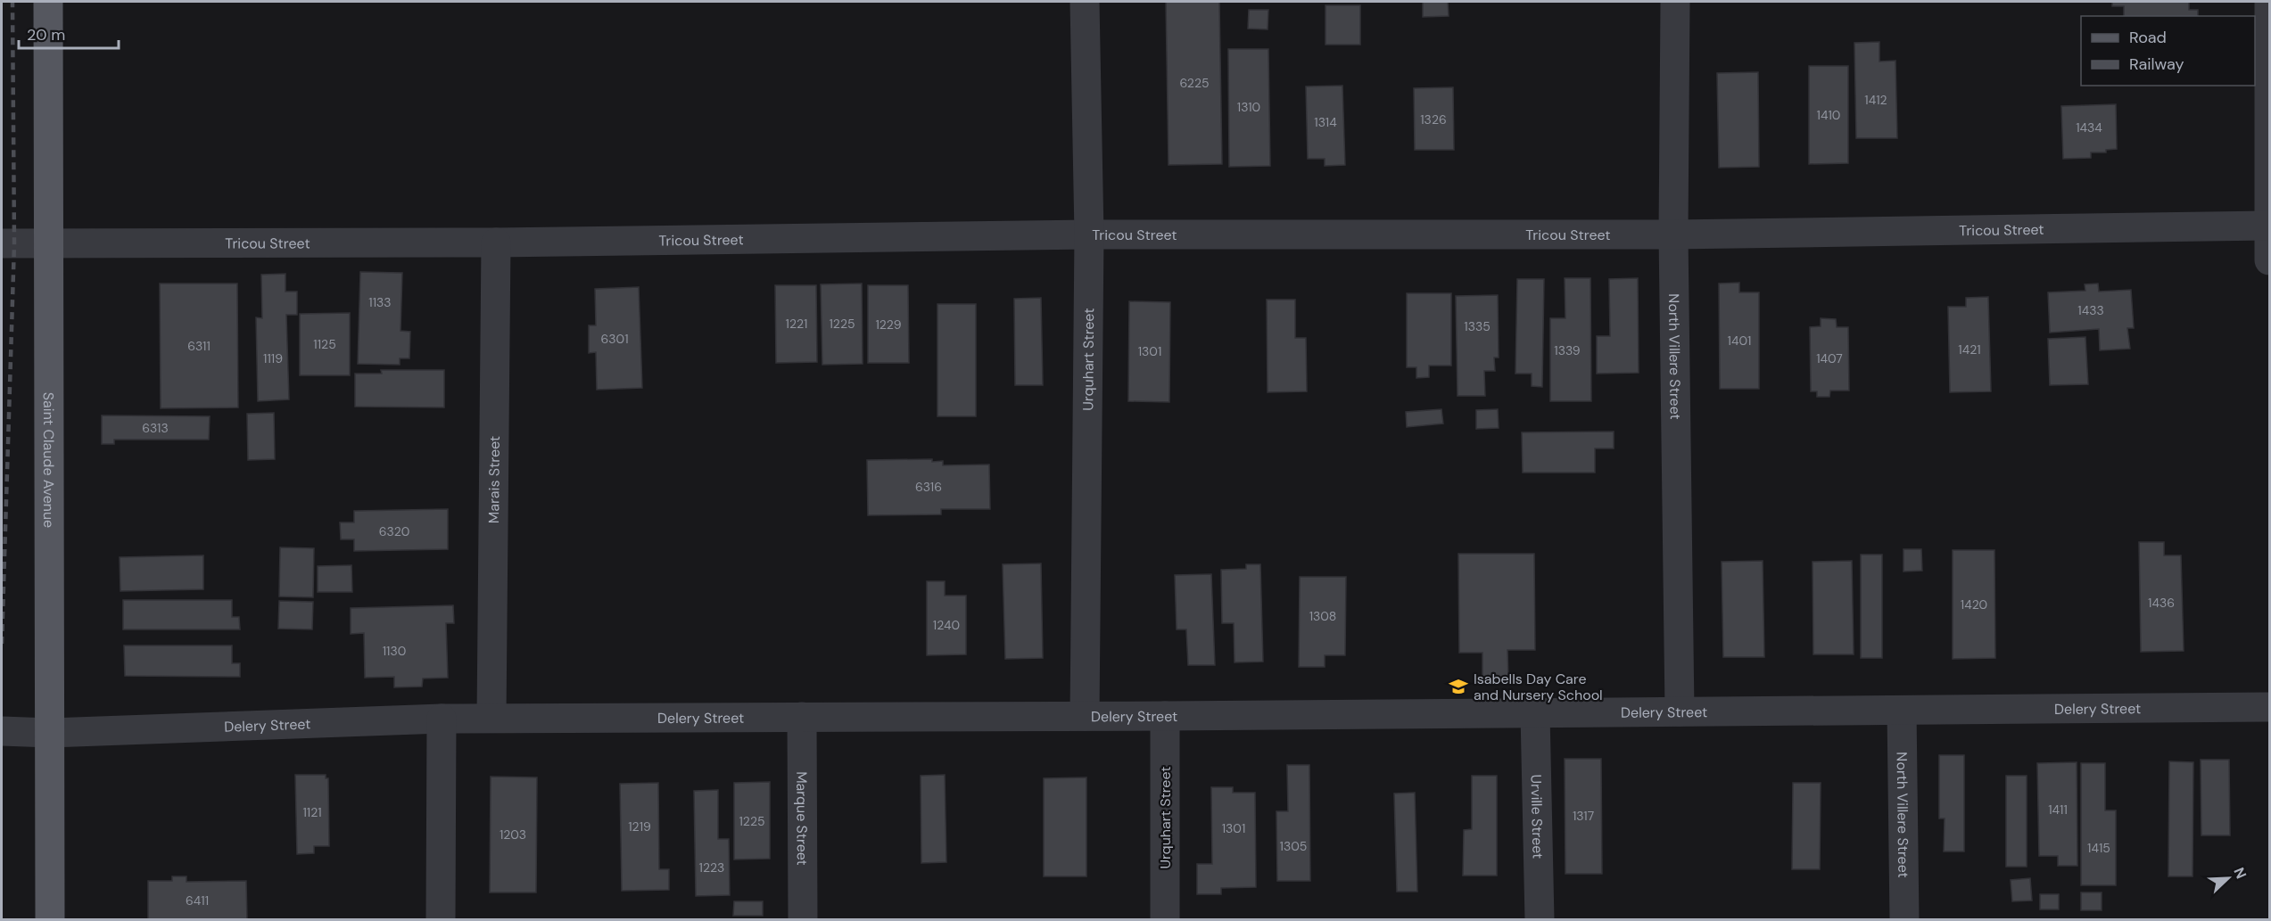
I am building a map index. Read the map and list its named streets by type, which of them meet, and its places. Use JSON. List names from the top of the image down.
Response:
{
  "streets": {
    "main road": ["Saint Claude Avenue"],
    "street": [
      "Tricou Street",
      "North Villere Street",
      "Urquhart Street",
      "Marais Street",
      "Delery Street",
      "Urville Street",
      "Marque Street"
    ]
  },
  "crossings": [
    ["Tricou Street", "North Villere Street"],
    ["Tricou Street", "Urquhart Street"],
    ["Tricou Street", "Saint Claude Avenue"],
    ["Tricou Street", "Marais Street"],
    ["North Villere Street", "Delery Street"],
    ["Urquhart Street", "Delery Street"],
    ["Saint Claude Avenue", "Delery Street"],
    ["Marais Street", "Delery Street"],
    ["Delery Street", "Urville Street"],
    ["Delery Street", "Marque Street"]
  ],
  "places": {
    "school or university": ["Isabells Day Care and Nursery School"]
  },
  "house_numbers": [
    "6225",
    "1412",
    "1310",
    "1410",
    "1326",
    "1314",
    "1434",
    "1133",
    "1433",
    "1221",
    "1225",
    "1229",
    "1335",
    "6301",
    "1401",
    "1125",
    "6311",
    "1421",
    "1339",
    "1301",
    "1119",
    "1407",
    "6313",
    "6316",
    "6320",
    "1436",
    "1420",
    "1308",
    "1240",
    "1130",
    "1411",
    "1121",
    "1317",
    "1225",
    "1219",
    "1301",
    "1203",
    "1305",
    "1415",
    "1223",
    "6411"
  ],
  "legend": ["Road", "Railway"],
  "scale_bar": "20 m",
  "north": "top right"
}
